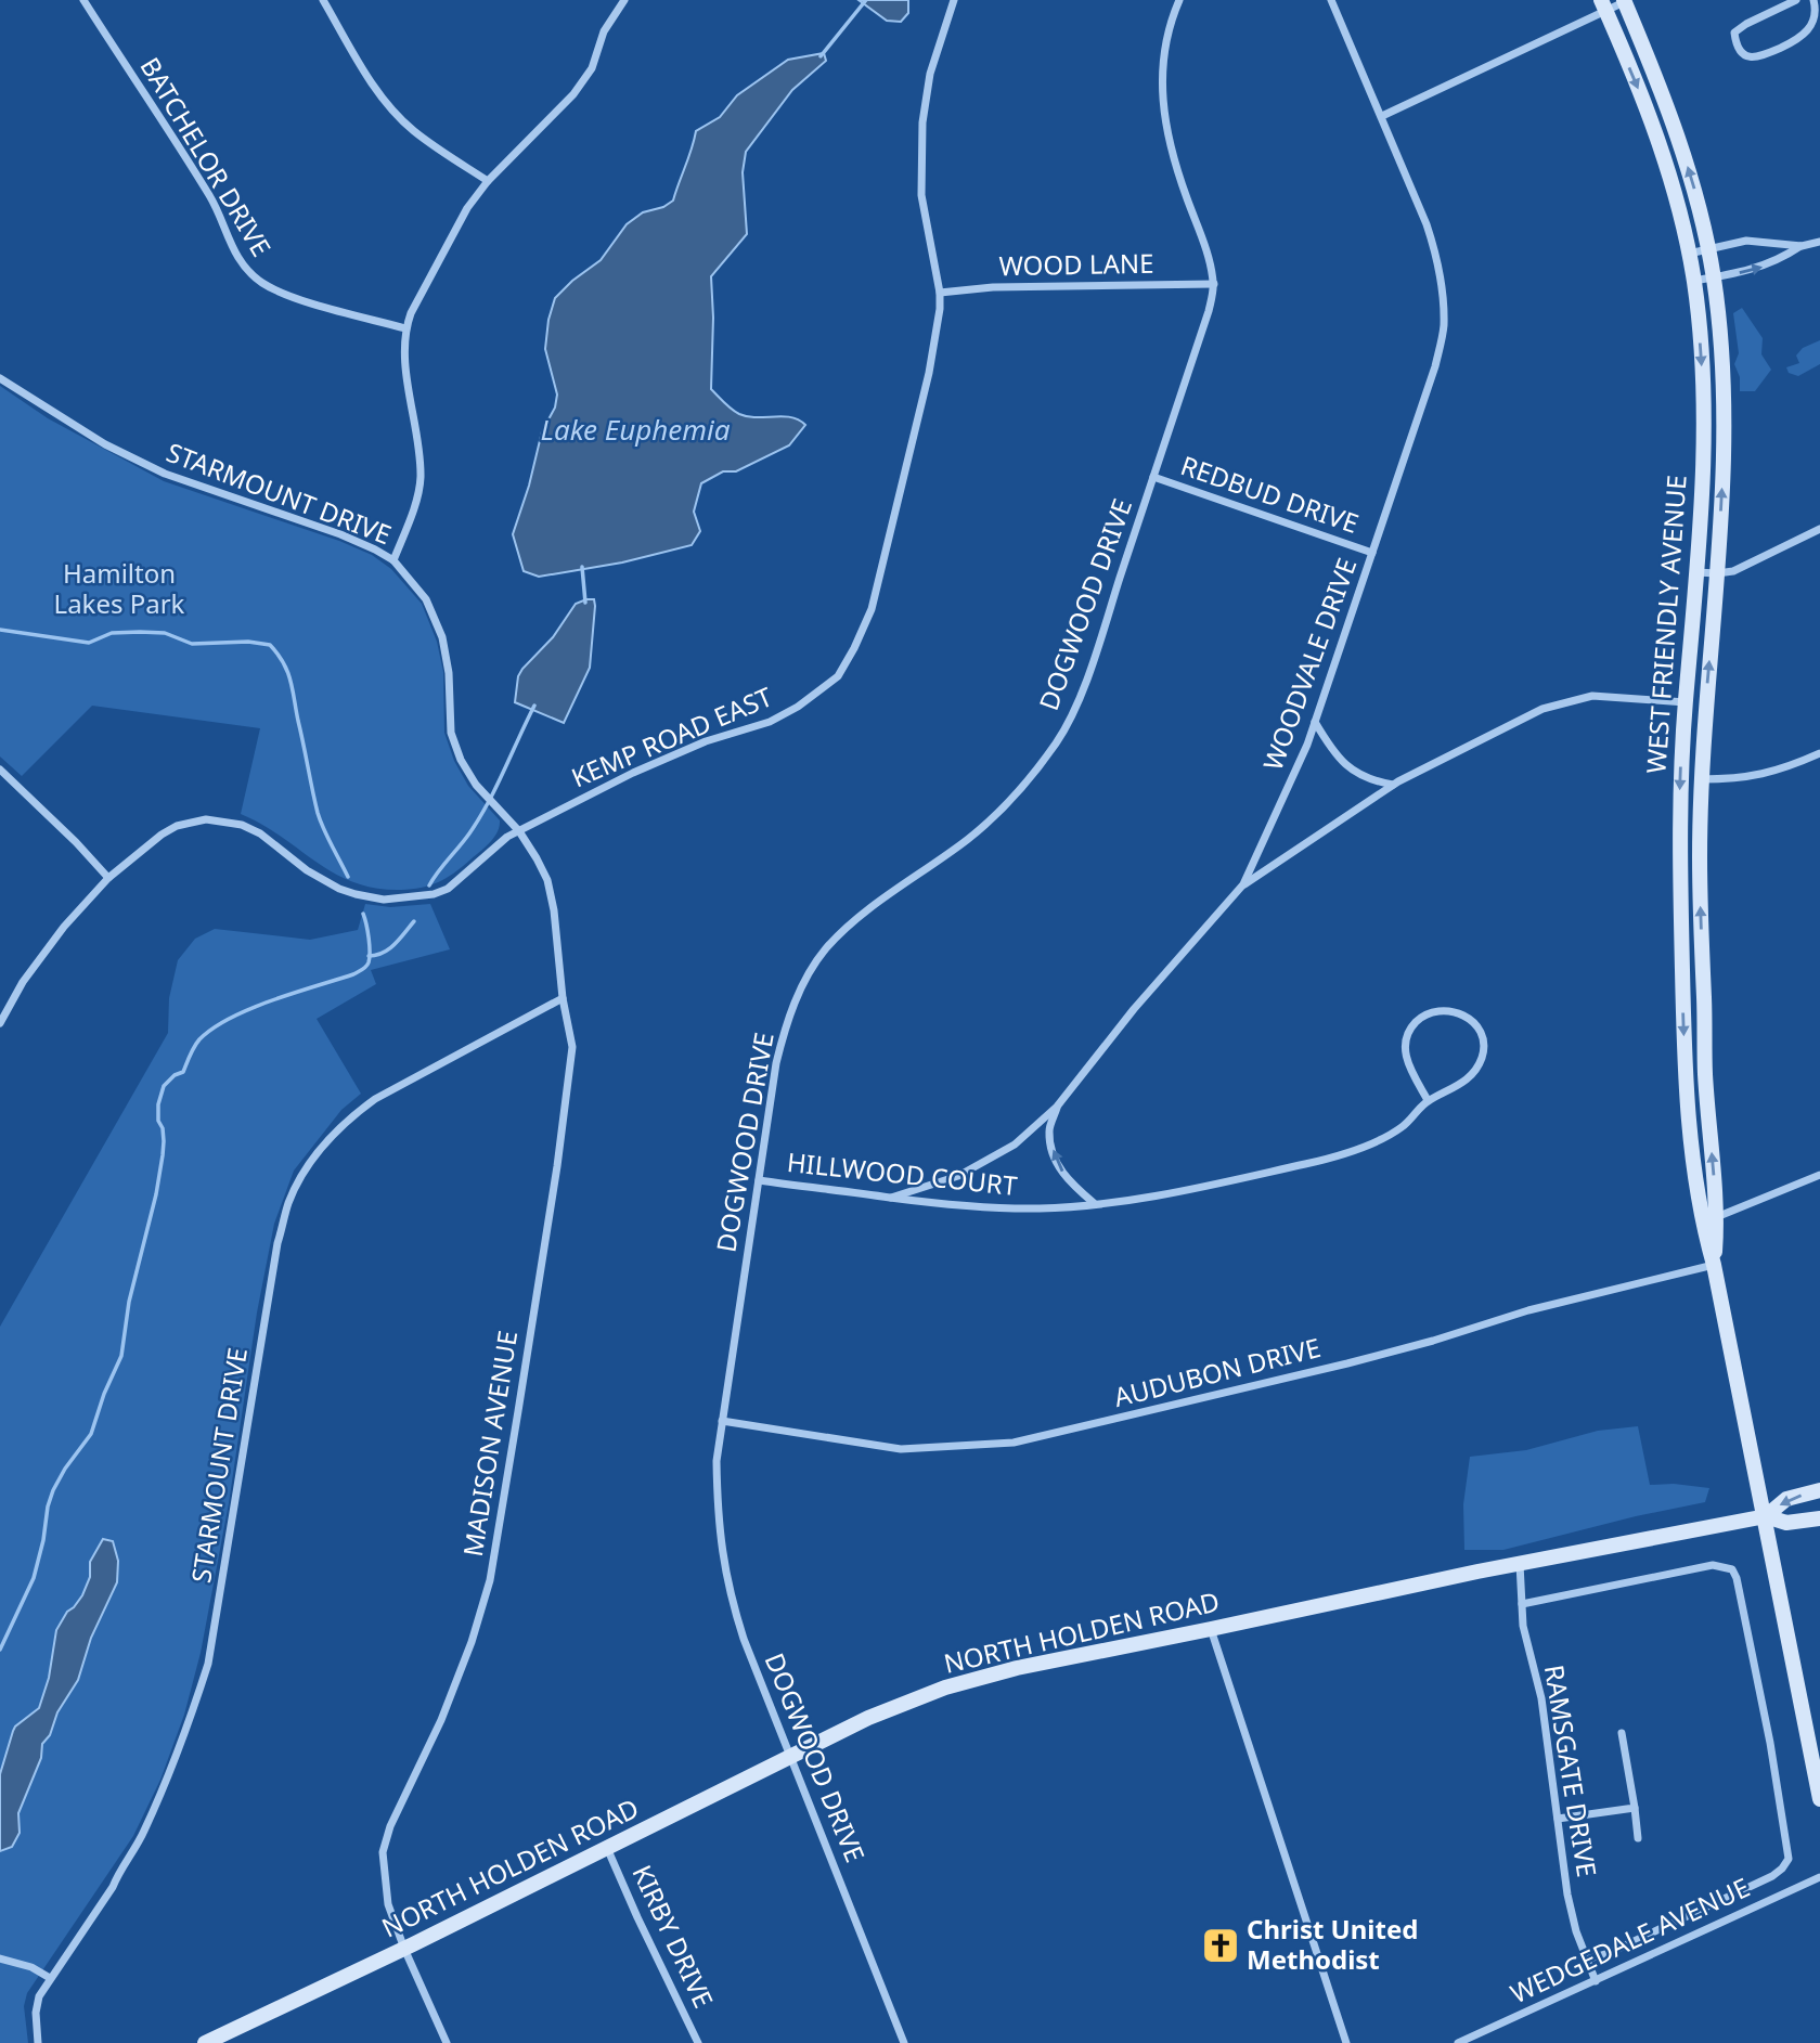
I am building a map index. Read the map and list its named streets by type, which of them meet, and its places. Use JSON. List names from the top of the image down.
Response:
{
  "streets": {
    "main road": ["WEST FRIENDLY AVENUE", "NORTH HOLDEN ROAD"],
    "street": [
      "BATCHELOR DRIVE",
      "WOOD LANE",
      "STARMOUNT DRIVE",
      "REDBUD DRIVE",
      "DOGWOOD DRIVE",
      "WOODVALE DRIVE",
      "KEMP ROAD EAST",
      "HILLWOOD COURT",
      "AUDUBON DRIVE",
      "MADISON AVENUE",
      "RAMSGATE DRIVE",
      "KIRBY DRIVE",
      "WEDGEDALE AVENUE"
    ]
  },
  "crossings": [
    ["WOOD LANE", "DOGWOOD DRIVE"],
    ["WOOD LANE", "KEMP ROAD EAST"],
    ["STARMOUNT DRIVE", "KEMP ROAD EAST"],
    ["STARMOUNT DRIVE", "MADISON AVENUE"],
    ["REDBUD DRIVE", "DOGWOOD DRIVE"],
    ["REDBUD DRIVE", "WOODVALE DRIVE"],
    ["DOGWOOD DRIVE", "HILLWOOD COURT"],
    ["DOGWOOD DRIVE", "AUDUBON DRIVE"],
    ["DOGWOOD DRIVE", "NORTH HOLDEN ROAD"],
    ["WEST FRIENDLY AVENUE", "AUDUBON DRIVE"],
    ["WEST FRIENDLY AVENUE", "NORTH HOLDEN ROAD"],
    ["WOODVALE DRIVE", "HILLWOOD COURT"],
    ["KEMP ROAD EAST", "MADISON AVENUE"],
    ["MADISON AVENUE", "NORTH HOLDEN ROAD"],
    ["NORTH HOLDEN ROAD", "RAMSGATE DRIVE"],
    ["NORTH HOLDEN ROAD", "KIRBY DRIVE"],
    ["RAMSGATE DRIVE", "WEDGEDALE AVENUE"]
  ],
  "water": ["Lake Euphemia"],
  "parks": ["Hamilton Lakes Park"],
  "places": {
    "church": ["Christ United Methodist"]
  }
}
